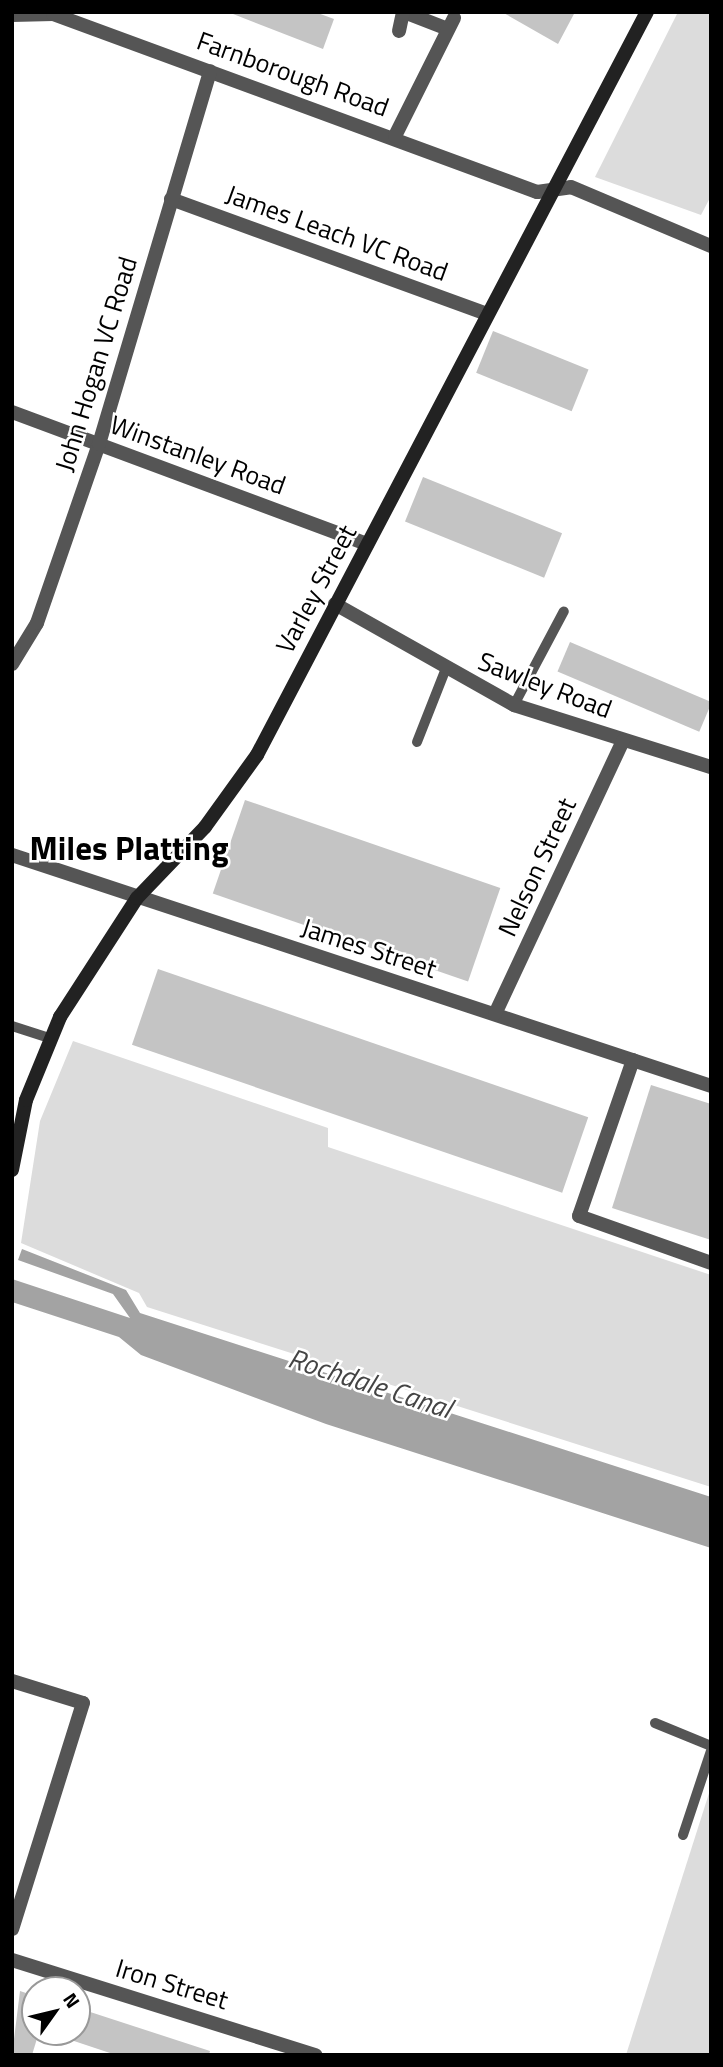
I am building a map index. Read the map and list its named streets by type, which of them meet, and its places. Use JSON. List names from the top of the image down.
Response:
{
  "streets": {
    "street": [
      "Farnborough Road",
      "James Leach VC Road",
      "John Hogan VC Road",
      "Winstanley Road",
      "Varley Street",
      "Sawley Road",
      "Nelson Street",
      "James Street",
      "Iron Street"
    ]
  },
  "crossings": [
    ["Farnborough Road", "John Hogan VC Road"],
    ["Farnborough Road", "Varley Street"],
    ["James Leach VC Road", "John Hogan VC Road"],
    ["James Leach VC Road", "Varley Street"],
    ["John Hogan VC Road", "Winstanley Road"],
    ["Winstanley Road", "Varley Street"],
    ["Varley Street", "Sawley Road"],
    ["Varley Street", "James Street"],
    ["Sawley Road", "Nelson Street"],
    ["Nelson Street", "James Street"]
  ],
  "districts": ["Miles Platting"],
  "water": ["Rochdale Canal"],
  "north": "top right"
}
